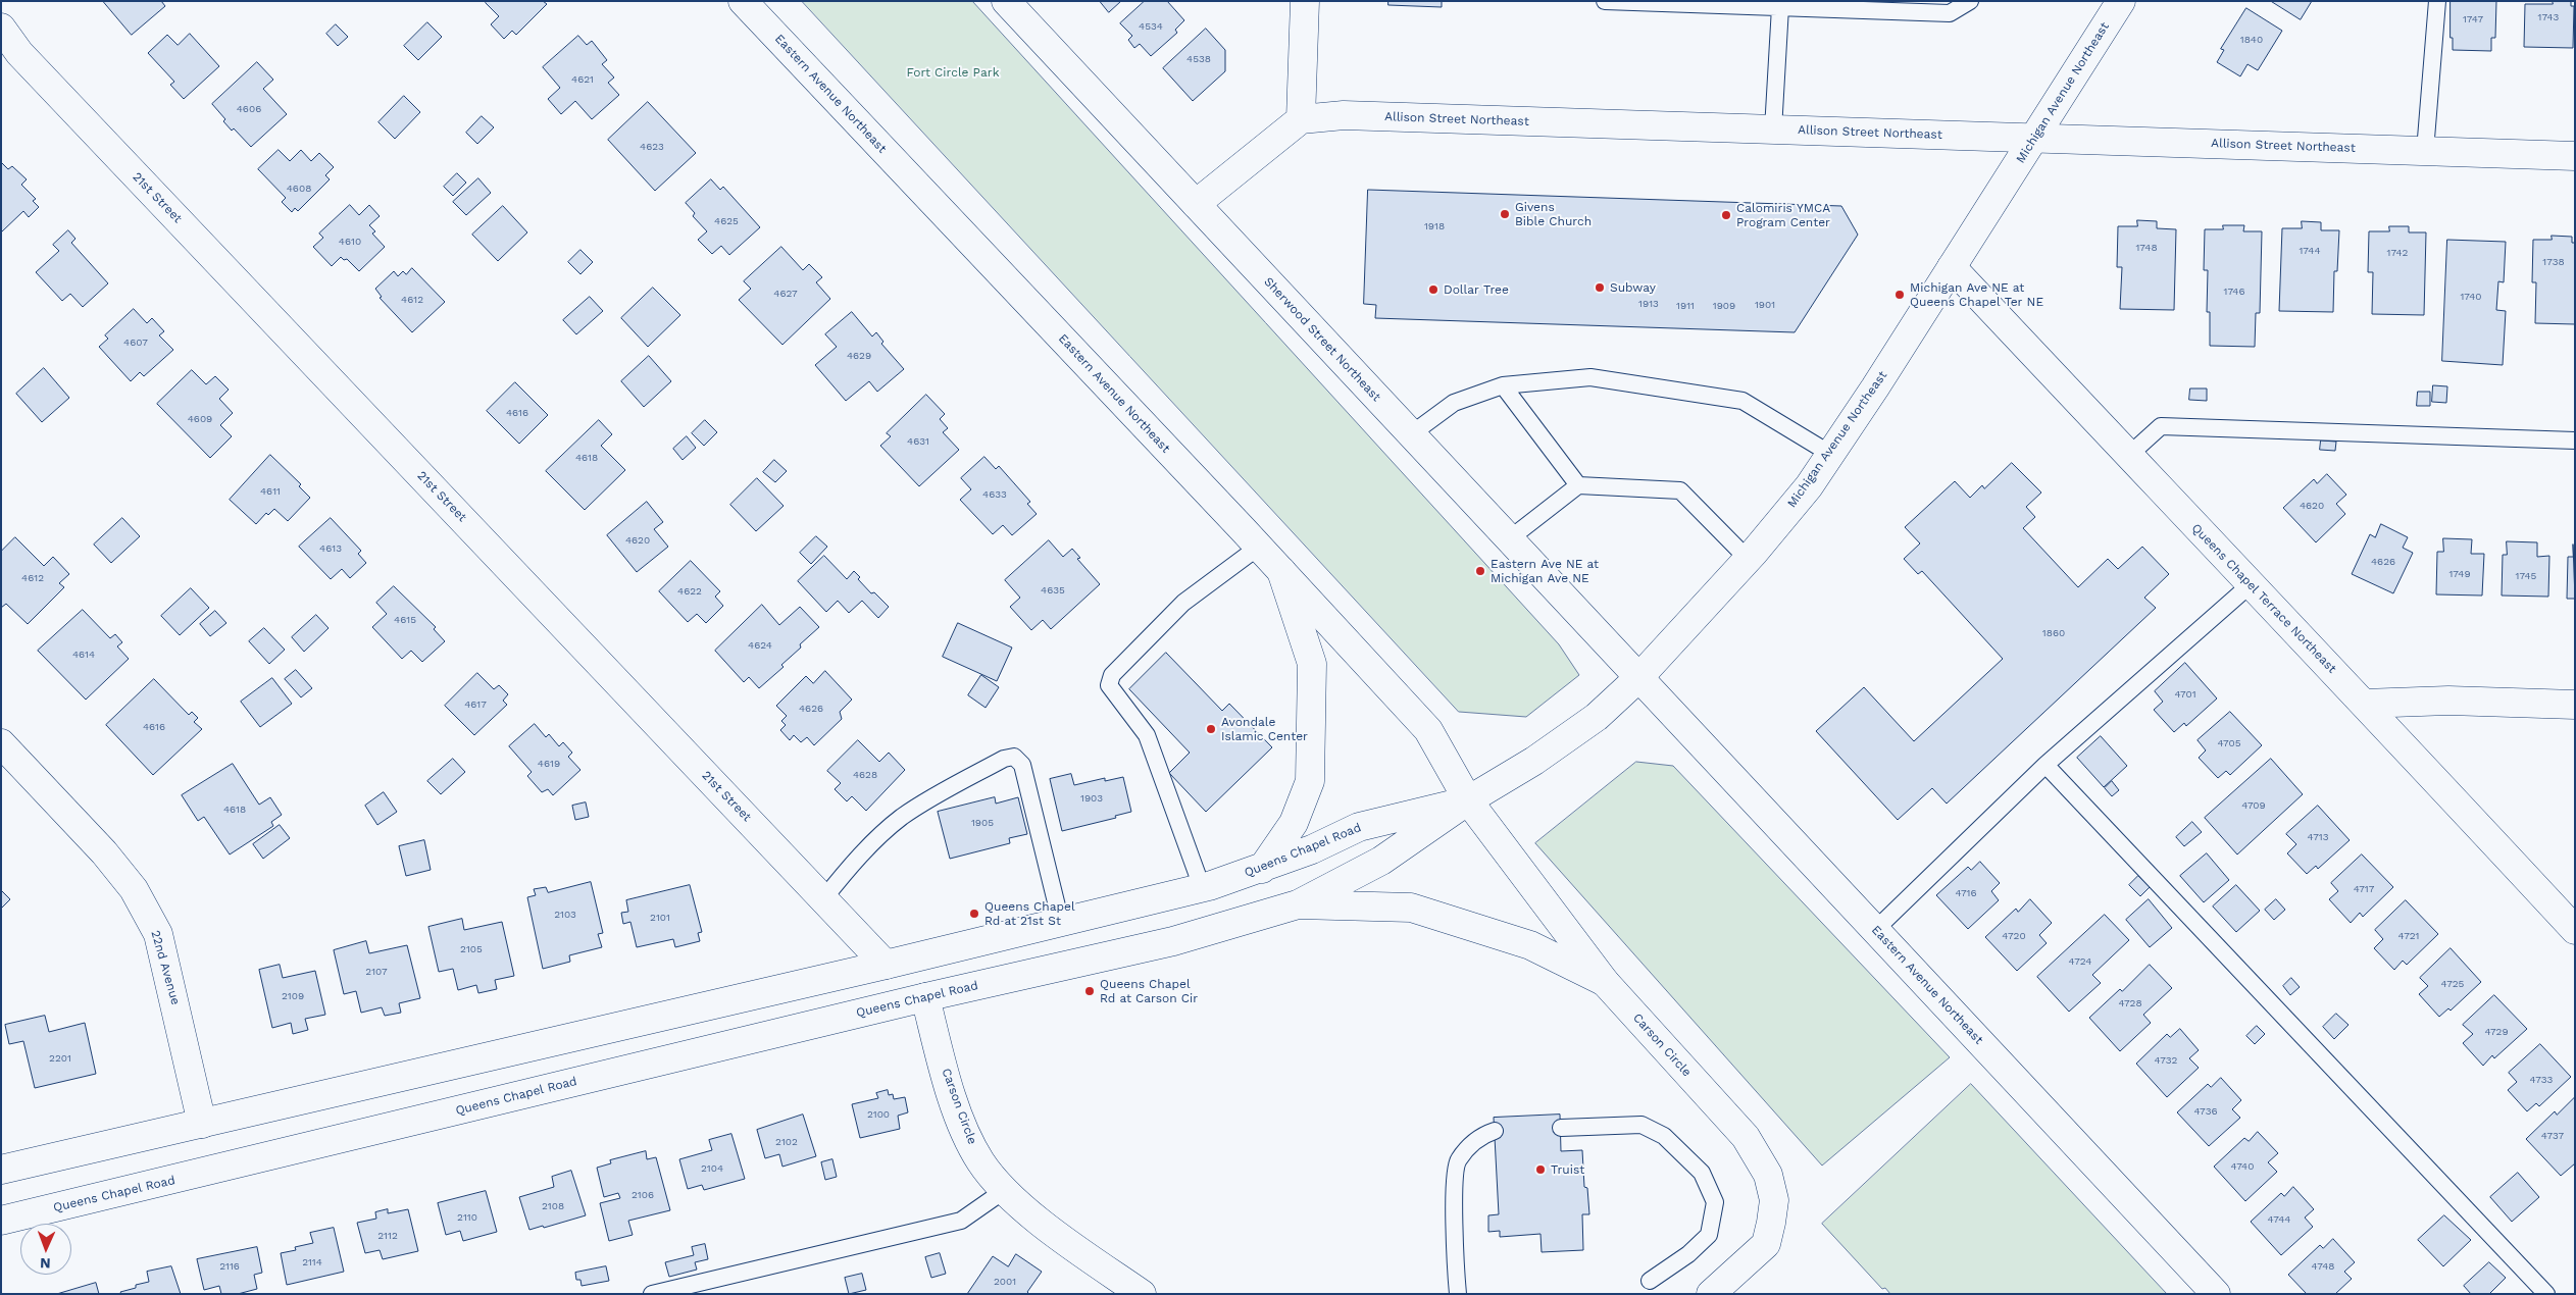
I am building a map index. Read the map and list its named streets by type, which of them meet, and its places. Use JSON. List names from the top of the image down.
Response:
{
  "streets": {
    "street": [
      "Michigan Avenue Northeast",
      "Eastern Avenue Northeast",
      "Allison Street Northeast",
      "21st Street",
      "Sherwood Street Northeast",
      "Queens Chapel Terrace Northeast",
      "Queens Chapel Road",
      "22nd Avenue",
      "Carson Circle"
    ]
  },
  "crossings": [
    ["Michigan Avenue Northeast", "Eastern Avenue Northeast"],
    ["Michigan Avenue Northeast", "Allison Street Northeast"],
    ["Michigan Avenue Northeast", "Sherwood Street Northeast"],
    ["Michigan Avenue Northeast", "Queens Chapel Terrace Northeast"],
    ["Michigan Avenue Northeast", "Queens Chapel Road"],
    ["Michigan Avenue Northeast", "Carson Circle"],
    ["Eastern Avenue Northeast", "Sherwood Street Northeast"],
    ["Eastern Avenue Northeast", "Queens Chapel Road"],
    ["Eastern Avenue Northeast", "Carson Circle"],
    ["21st Street", "Queens Chapel Road"],
    ["Queens Chapel Road", "22nd Avenue"],
    ["Queens Chapel Road", "Carson Circle"]
  ],
  "parks": ["Fort Circle Park"],
  "places": [
    "Givens Bible Church",
    "Calomiris YMCA Program Center",
    "Subway",
    "Dollar Tree",
    "Michigan Ave NE at Queens Chapel Ter NE",
    "Eastern Ave NE at Michigan Ave NE",
    "Avondale Islamic Center",
    "Queens Chapel Rd at 21st St",
    "Queens Chapel Rd at Carson Cir",
    "Truist"
  ],
  "house_numbers": [
    "1743",
    "1747",
    "4534",
    "1840",
    "4538",
    "4621",
    "4606",
    "4623",
    "4608",
    "4625",
    "1918",
    "4610",
    "1748",
    "1744",
    "1742",
    "1738",
    "1746",
    "4627",
    "1740",
    "4612",
    "1913",
    "1901",
    "1911",
    "1909",
    "4607",
    "4629",
    "4616",
    "4609",
    "4631",
    "4618",
    "4611",
    "4633",
    "4620",
    "4620",
    "4613",
    "4626",
    "1749",
    "1745",
    "4612",
    "4635",
    "4622",
    "4615",
    "1860",
    "4624",
    "4614",
    "4701",
    "4617",
    "4626",
    "4616",
    "4705",
    "4619",
    "4628",
    "1903",
    "4709",
    "4618",
    "1905",
    "4713",
    "4717",
    "4716",
    "2103",
    "2101",
    "4720",
    "4721",
    "2105",
    "4724",
    "2107",
    "4725",
    "2109",
    "4728",
    "4729",
    "2201",
    "4732",
    "4733",
    "4736",
    "2100",
    "4737",
    "2102",
    "4740",
    "2104",
    "2106",
    "2108",
    "2110",
    "4744",
    "2112",
    "2114",
    "2116",
    "4748",
    "2001"
  ],
  "north": "bottom"
}
